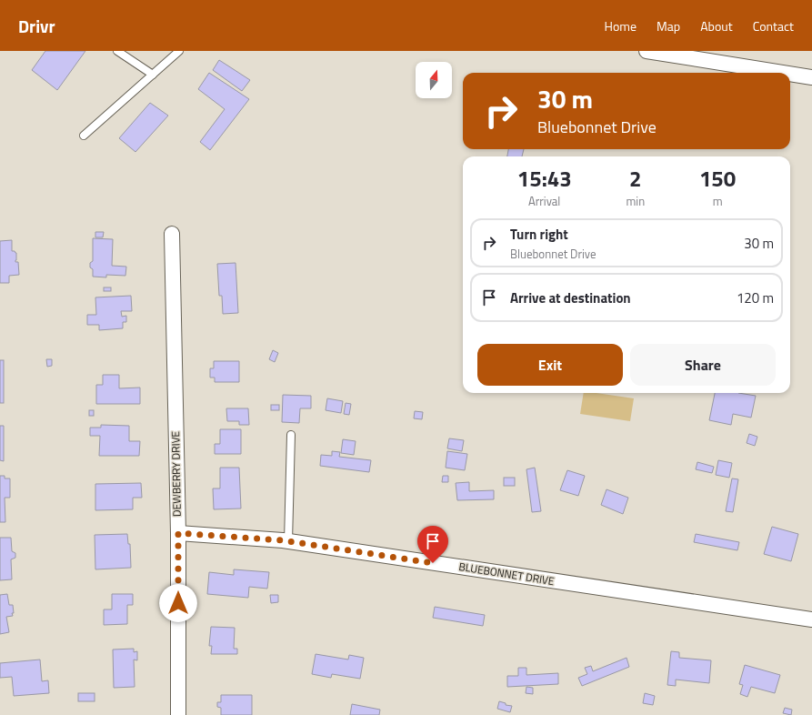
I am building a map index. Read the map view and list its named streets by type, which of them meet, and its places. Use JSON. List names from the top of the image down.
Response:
{
  "streets": {
    "street": ["DEWBERRY DRIVE", "BLUEBONNET DRIVE"]
  },
  "crossings": [
    ["DEWBERRY DRIVE", "BLUEBONNET DRIVE"]
  ],
  "north": "top",
  "page": {
    "header": "Drivr",
    "nav": [
      "Home",
      "Map",
      "About",
      "Contact"
    ],
    "turn": ["30 m", "Bluebonnet Drive"],
    "eta": [
      "15:43",
      "Arrival",
      "2",
      "min",
      "150",
      "m"
    ],
    "list": [
      {
        "name": "Turn right",
        "note": "Bluebonnet Drive",
        "value": "30 m"
      },
      {
        "name": "Arrive at destination",
        "value": "120 m"
      }
    ],
    "buttons": ["Exit", "Share"]
  }
}
